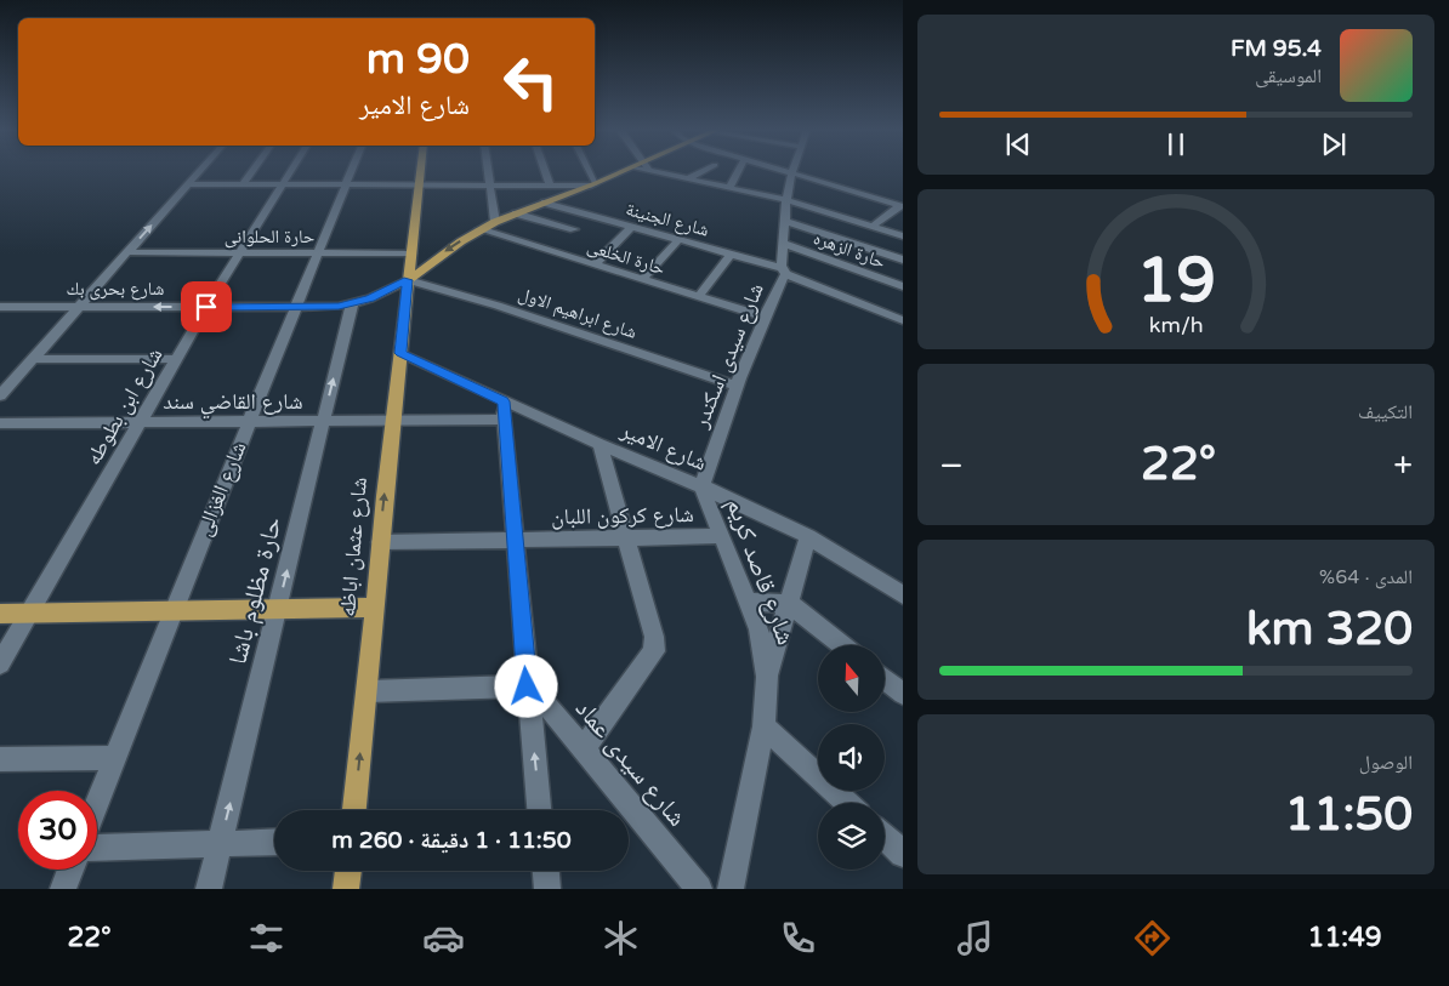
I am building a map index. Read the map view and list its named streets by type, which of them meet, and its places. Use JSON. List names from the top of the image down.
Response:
{
  "streets": {
    "main road": ["شارع عثمان اباظه"],
    "street": [
      "شارع الجنينة",
      "حارة الحلوانى",
      "حارة الزهره",
      "حارة الخلعى",
      "شارع بحرى بك",
      "شارع ابراهيم الاول",
      "شارع سيدى اسكندر",
      "شارع القاضي سند",
      "شارع ابن بطوطه",
      "شارع الامير",
      "شارع الغزالى",
      "شارع كركون اللبان",
      "شارع قاصد كريم",
      "حارة مظلوم باشا",
      "شارع سيدى عماد"
    ]
  },
  "crossings": [
    ["شارع الجنينة", "شارع سيدى اسكندر"],
    ["حارة الحلوانى", "شارع ابن بطوطه"],
    ["حارة الحلوانى", "شارع الغزالى"],
    ["حارة الحلوانى", "شارع عثمان اباظه"],
    ["حارة الزهره", "شارع سيدى اسكندر"],
    ["حارة الخلعى", "شارع سيدى اسكندر"],
    ["شارع بحرى بك", "شارع ابراهيم الاول"],
    ["شارع بحرى بك", "شارع ابن بطوطه"],
    ["شارع بحرى بك", "شارع الغزالى"],
    ["شارع بحرى بك", "شارع عثمان اباظه"],
    ["شارع بحرى بك", "حارة مظلوم باشا"],
    ["شارع ابراهيم الاول", "شارع سيدى اسكندر"],
    ["شارع ابراهيم الاول", "شارع عثمان اباظه"],
    ["شارع سيدى اسكندر", "شارع الامير"],
    ["شارع سيدى اسكندر", "شارع قاصد كريم"],
    ["شارع القاضي سند", "شارع ابن بطوطه"],
    ["شارع القاضي سند", "شارع الامير"],
    ["شارع القاضي سند", "شارع الغزالى"],
    ["شارع القاضي سند", "شارع عثمان اباظه"],
    ["شارع القاضي سند", "حارة مظلوم باشا"],
    ["شارع الامير", "شارع عثمان اباظه"],
    ["شارع الامير", "شارع قاصد كريم"],
    ["شارع كركون اللبان", "شارع عثمان اباظه"],
    ["شارع كركون اللبان", "شارع قاصد كريم"]
  ],
  "one_way": ["شارع عثمان اباظه", "حارة مظلوم باشا"],
  "north": "top",
  "page": {
    "turn": ["90 m", "شارع الامير"],
    "song": ["95.4 FM", "الموسيقى"],
    "tile": [
      "التكييف",
      ["المدى · 64%", "320 km"],
      ["الوصول", "11:50"]
    ],
    "heat": ["−", "22°", "+"],
    "limit": "30",
    "trip": "11:50 · 1 دقيقة · 260 m",
    "tabs": ["11:49", "22°"],
    "gauge": ["19", "km/h"]
  }
}
